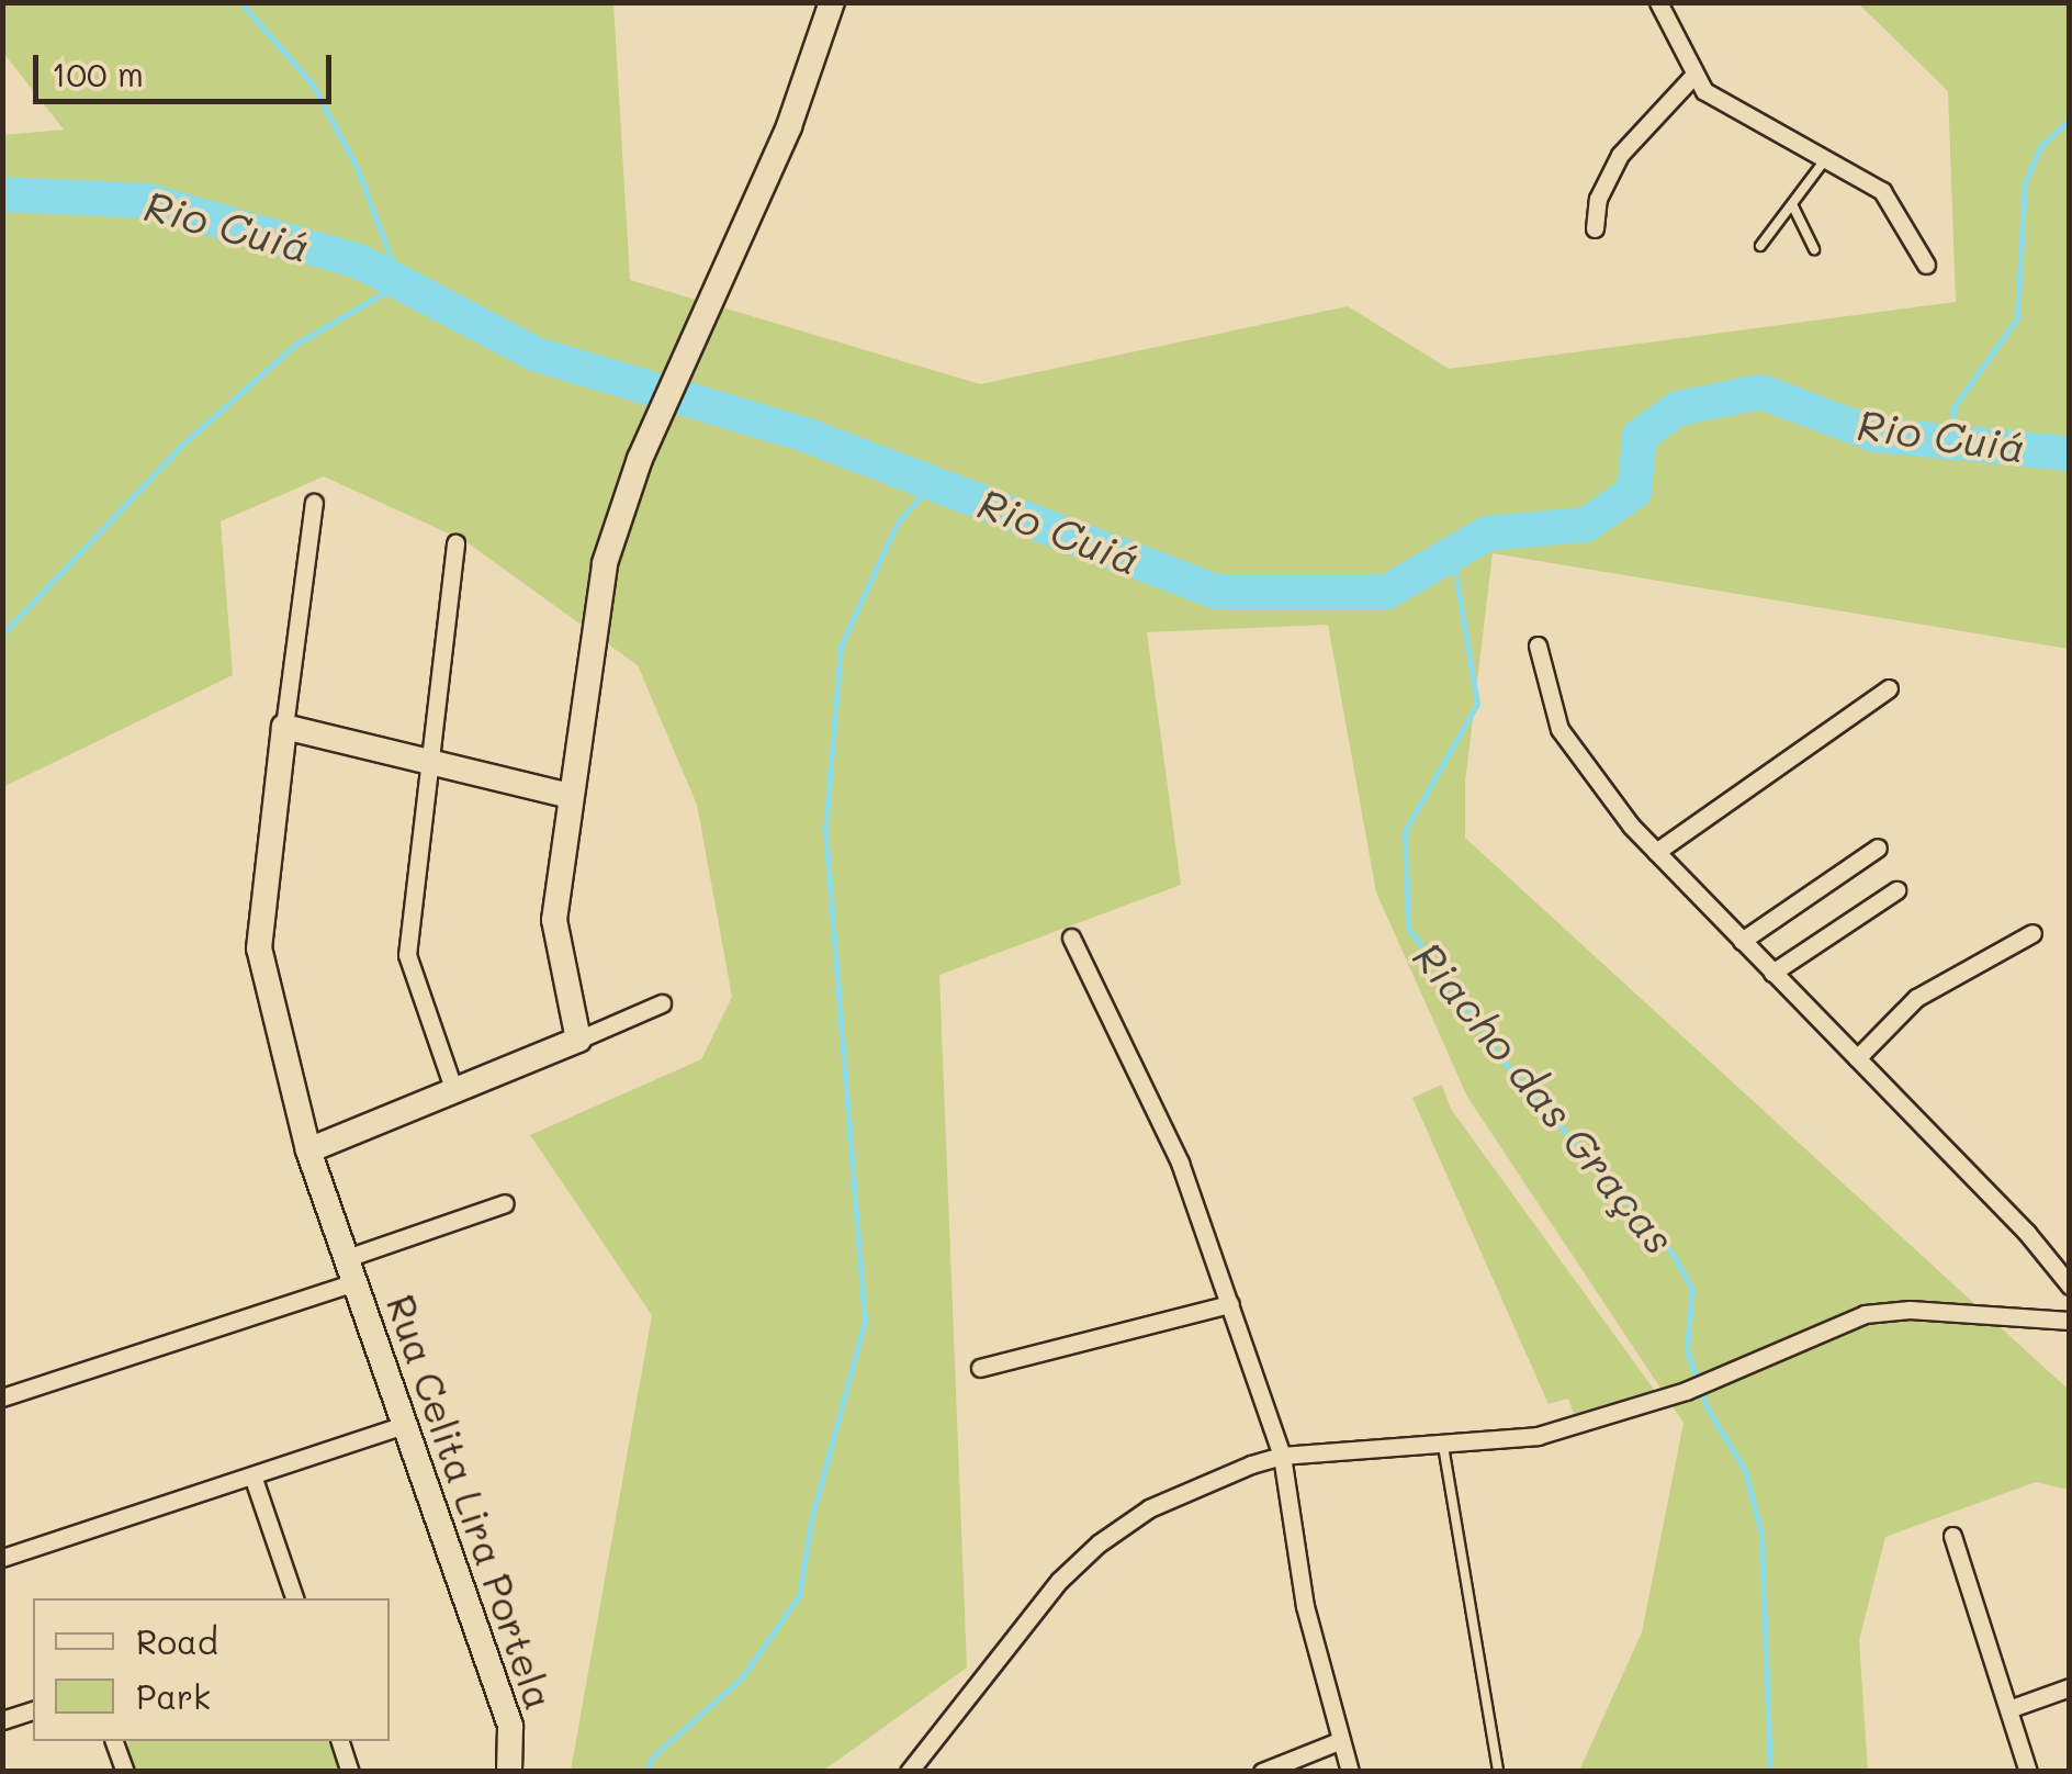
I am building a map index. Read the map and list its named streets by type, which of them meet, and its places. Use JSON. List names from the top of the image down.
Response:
{
  "streets": {
    "main road": ["Rua Celita Lira Portela"]
  },
  "water": ["Rio Cuiá", "Riacho das Graças"],
  "legend": ["Road", "Park"],
  "scale_bar": "100 m"
}
